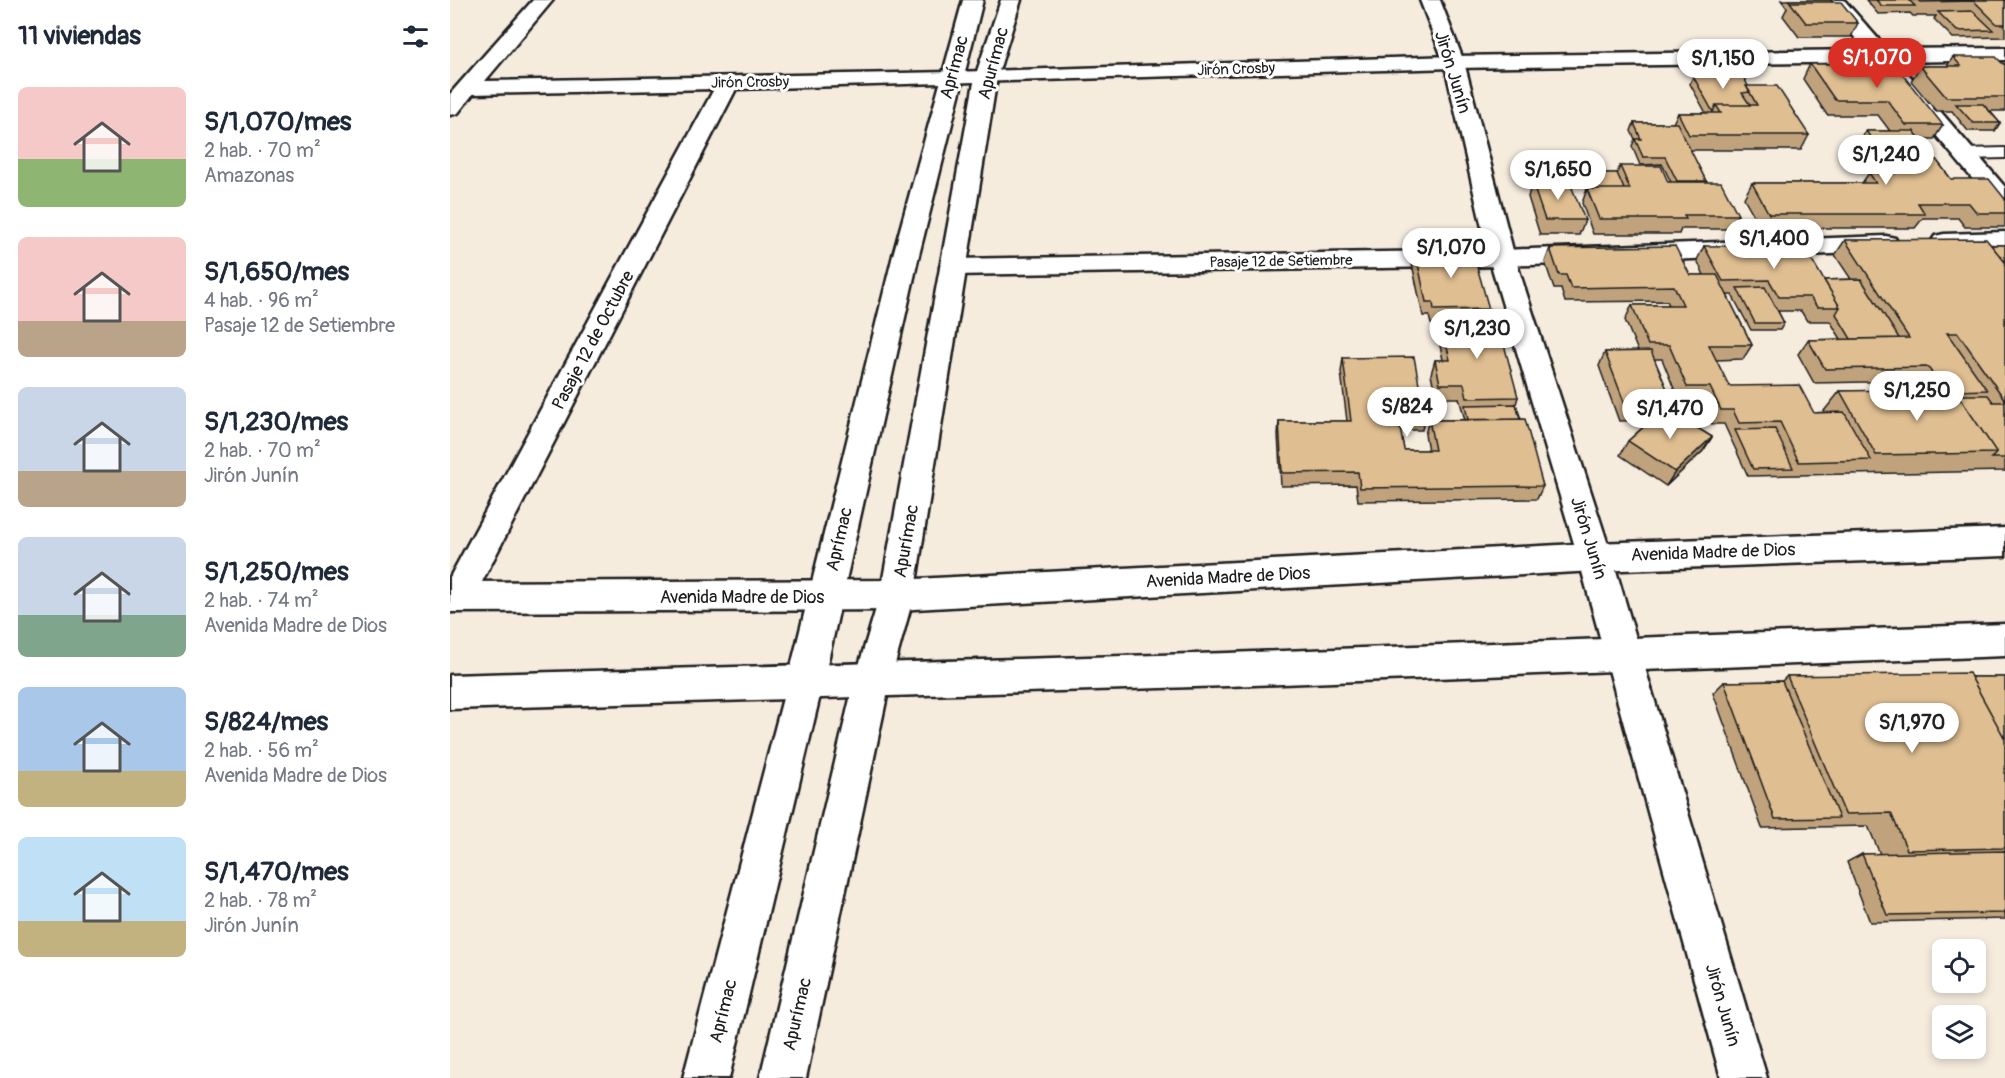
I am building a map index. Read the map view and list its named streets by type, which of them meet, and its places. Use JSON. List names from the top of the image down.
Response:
{
  "streets": {
    "street": [
      "Apurímac",
      "Aprímac",
      "Jirón Crosby",
      "Jirón Junín",
      "Pasaje 12 de Setiembre",
      "Pasaje 12 de Octubre",
      "Avenida Madre de Dios"
    ]
  },
  "crossings": [
    ["Apurímac", "Jirón Crosby"],
    ["Apurímac", "Pasaje 12 de Setiembre"],
    ["Apurímac", "Avenida Madre de Dios"],
    ["Aprímac", "Jirón Crosby"],
    ["Aprímac", "Avenida Madre de Dios"],
    ["Jirón Crosby", "Jirón Junín"],
    ["Jirón Crosby", "Pasaje 12 de Octubre"],
    ["Jirón Junín", "Pasaje 12 de Setiembre"],
    ["Jirón Junín", "Avenida Madre de Dios"],
    ["Pasaje 12 de Octubre", "Avenida Madre de Dios"]
  ],
  "page": {
    "heading": "11 viviendas",
    "price": [
      "S/1,070",
      "S/1,150",
      "S/1,240",
      "S/1,650",
      "S/1,400",
      "S/1,070",
      "S/1,230",
      "S/1,250",
      "S/824",
      "S/1,470",
      "S/1,970"
    ],
    "list": [
      {
        "name": "S/1,070/mes",
        "note": "2 hab. · 70 m² · Amazonas"
      },
      {
        "name": "S/1,650/mes",
        "note": "4 hab. · 96 m² · Pasaje 12 de Setiembre"
      },
      {
        "name": "S/1,230/mes",
        "note": "2 hab. · 70 m² · Jirón Junín"
      },
      {
        "name": "S/1,250/mes",
        "note": "2 hab. · 74 m² · Avenida Madre de Dios"
      },
      {
        "name": "S/824/mes",
        "note": "2 hab. · 56 m² · Avenida Madre de Dios"
      },
      {
        "name": "S/1,470/mes",
        "note": "2 hab. · 78 m² · Jirón Junín"
      }
    ]
  }
}
